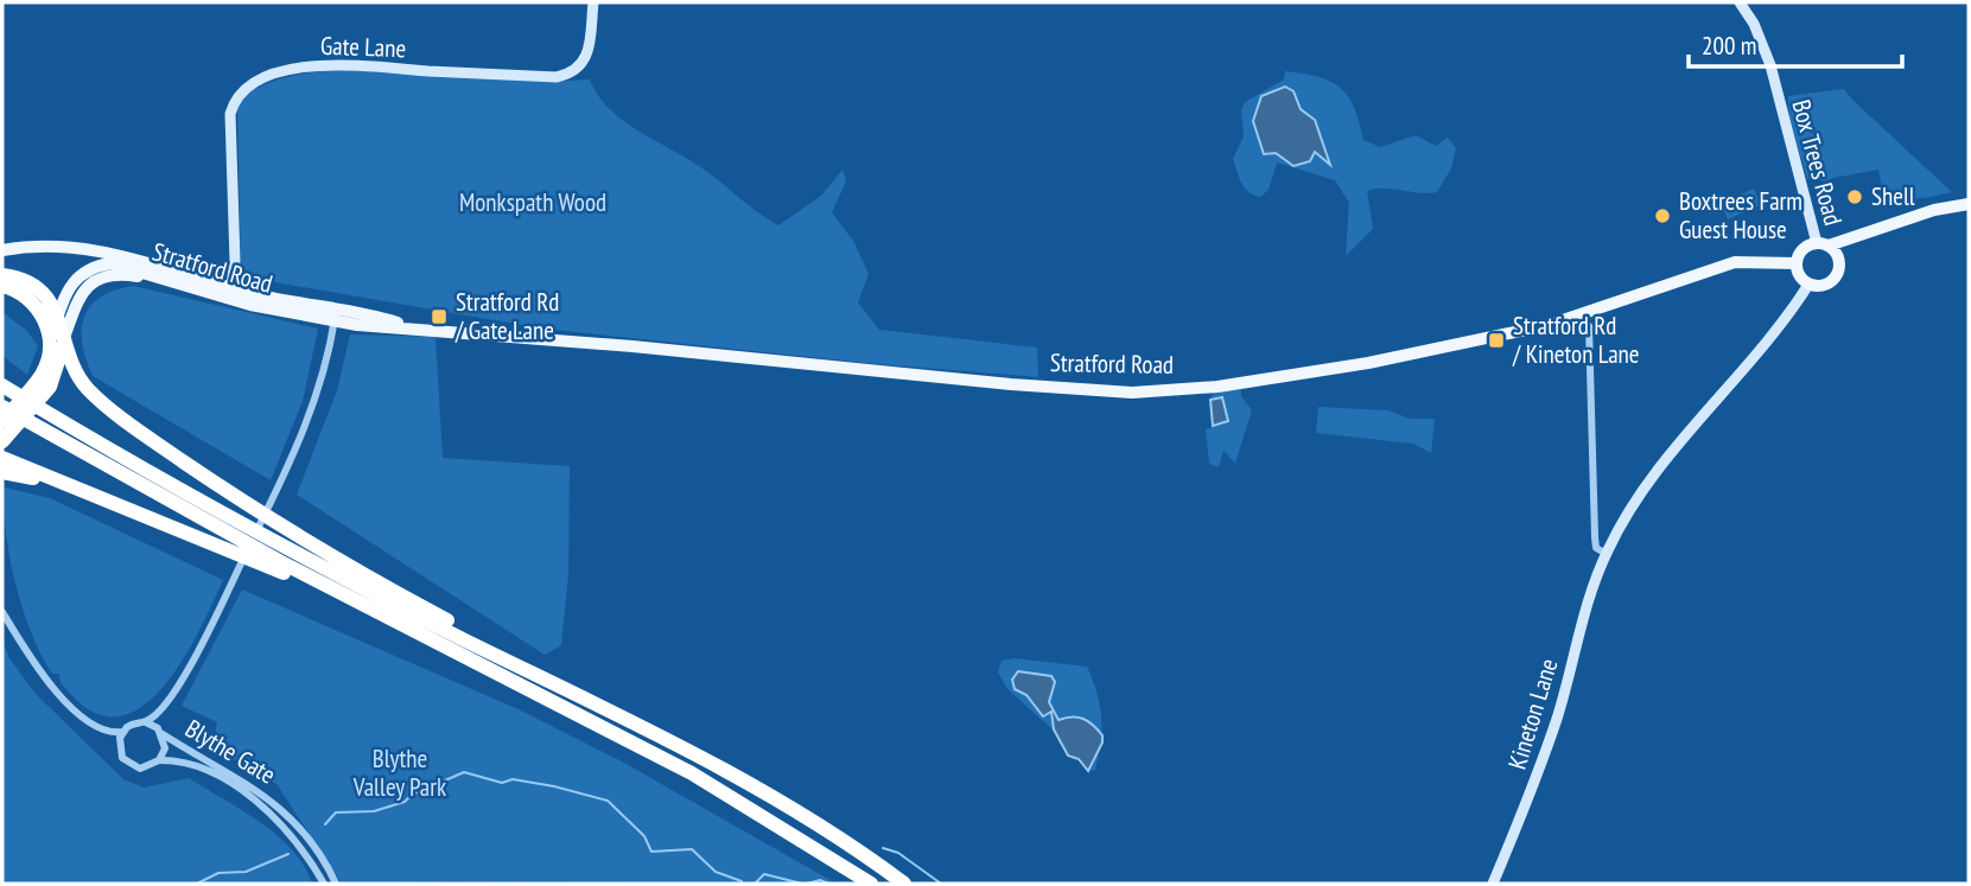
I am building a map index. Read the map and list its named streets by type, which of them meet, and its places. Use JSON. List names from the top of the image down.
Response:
{
  "streets": {
    "main road": ["Stratford Road"],
    "street": [
      "Gate Lane",
      "Box Trees Road",
      "Kineton Lane",
      "Blythe Gate"
    ]
  },
  "crossings": [
    ["Gate Lane", "Stratford Road"],
    ["Box Trees Road", "Stratford Road"],
    ["Box Trees Road", "Kineton Lane"],
    ["Stratford Road", "Kineton Lane"]
  ],
  "parks": ["Monkspath Wood", "Blythe Valley Park"],
  "places": {
    "other": ["Shell", "Boxtrees Farm Guest House"],
    "transit": ["Stratford Rd / Gate Lane", "Stratford Rd / Kineton Lane"]
  },
  "scale_bar": "200 m"
}
